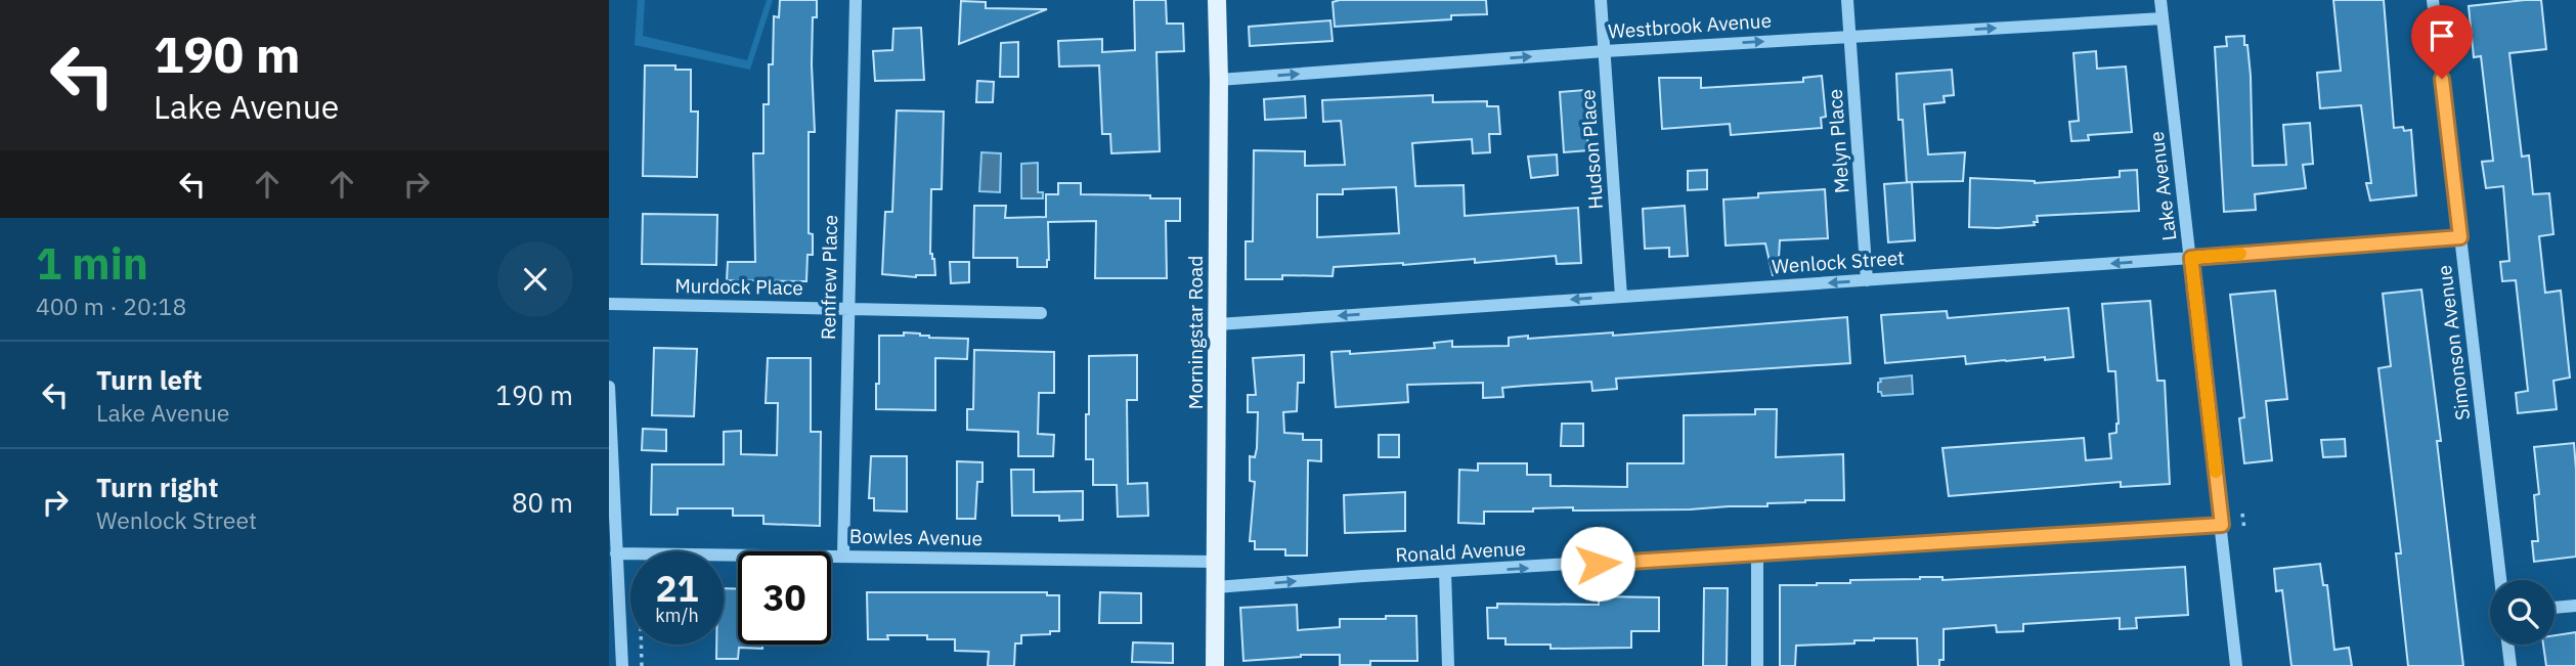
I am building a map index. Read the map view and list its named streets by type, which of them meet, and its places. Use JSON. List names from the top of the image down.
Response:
{
  "streets": {
    "main road": ["Morningstar Road"],
    "street": [
      "Westbrook Avenue",
      "Melyn Place",
      "Hudson Place",
      "Lake Avenue",
      "Wenlock Street",
      "Renfrew Place",
      "Murdock Place",
      "Simonson Avenue",
      "Bowles Avenue",
      "Ronald Avenue"
    ]
  },
  "crossings": [
    ["Westbrook Avenue", "Melyn Place"],
    ["Westbrook Avenue", "Hudson Place"],
    ["Westbrook Avenue", "Lake Avenue"],
    ["Westbrook Avenue", "Morningstar Road"],
    ["Melyn Place", "Wenlock Street"],
    ["Hudson Place", "Wenlock Street"],
    ["Lake Avenue", "Wenlock Street"],
    ["Lake Avenue", "Ronald Avenue"],
    ["Wenlock Street", "Morningstar Road"],
    ["Wenlock Street", "Simonson Avenue"],
    ["Renfrew Place", "Murdock Place"],
    ["Renfrew Place", "Bowles Avenue"],
    ["Morningstar Road", "Bowles Avenue"],
    ["Morningstar Road", "Ronald Avenue"]
  ],
  "one_way": ["Westbrook Avenue", "Wenlock Street", "Ronald Avenue"],
  "page": {
    "turn": ["190 m", "Lake Avenue"],
    "heading": ["1 min", "400 m · 20:18"],
    "list": [
      {
        "name": "Turn left",
        "note": "Lake Avenue",
        "value": "190 m"
      },
      {
        "name": "Turn right",
        "note": "Wenlock Street",
        "value": "80 m"
      }
    ],
    "speed": "21 km/h",
    "limit": "30"
  }
}
